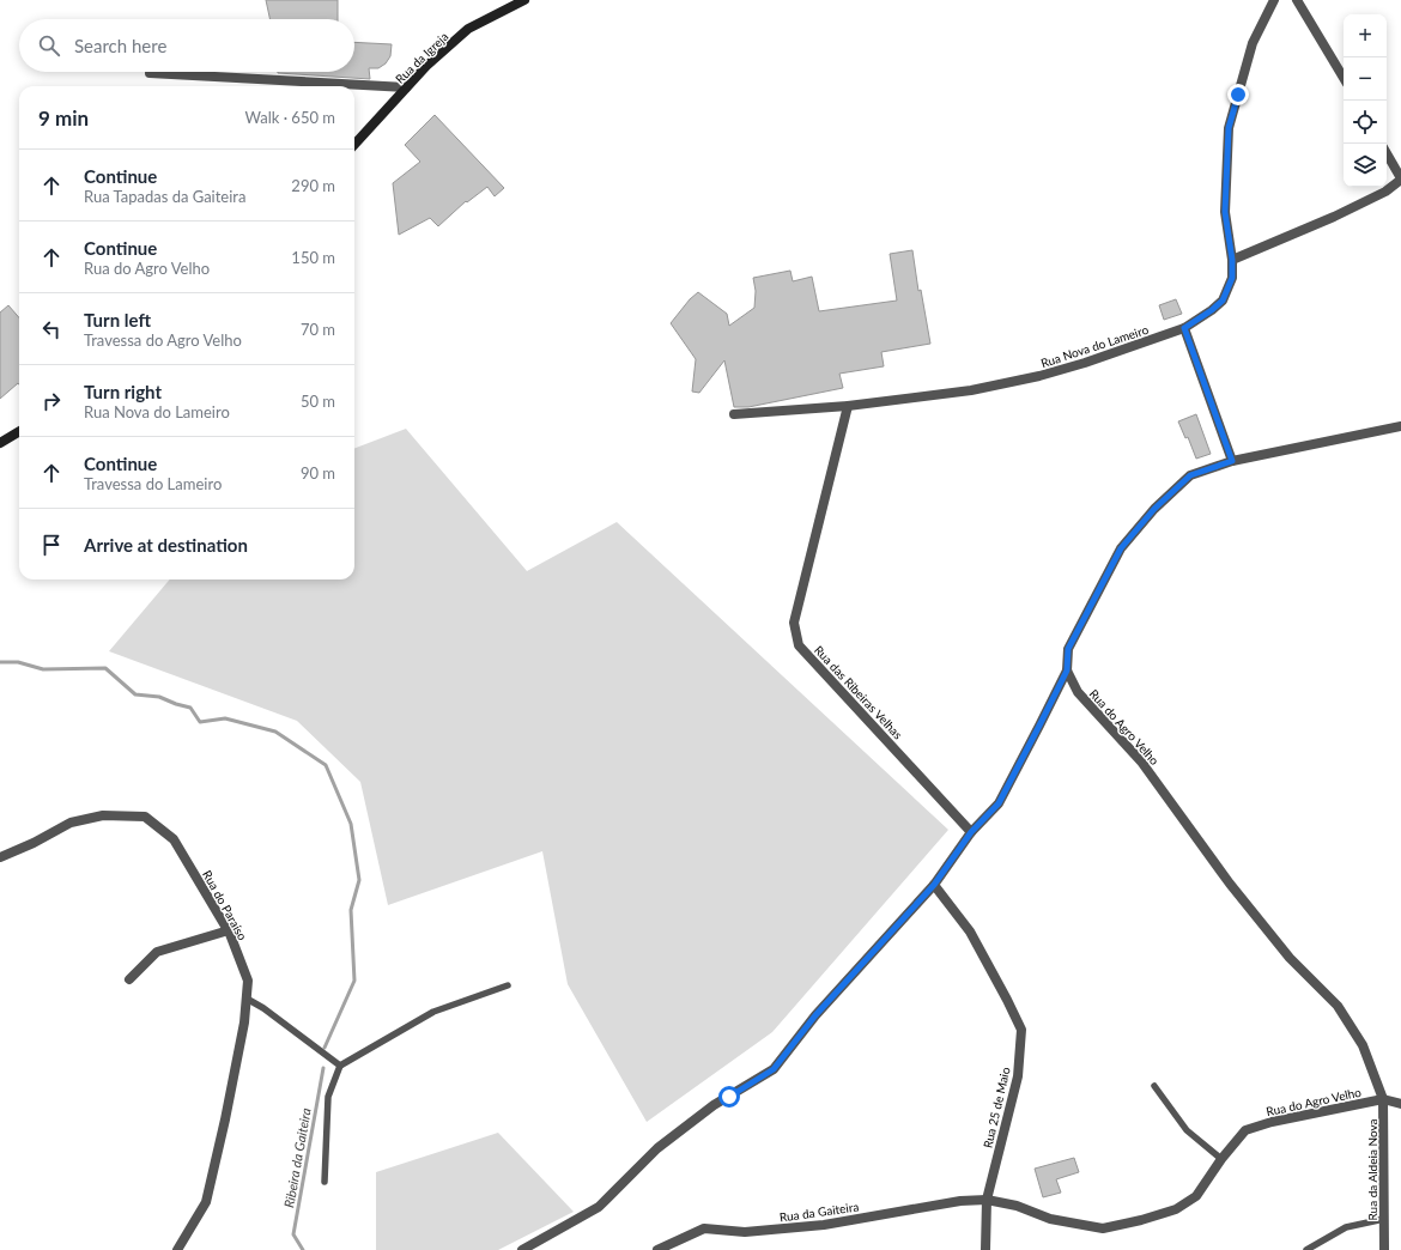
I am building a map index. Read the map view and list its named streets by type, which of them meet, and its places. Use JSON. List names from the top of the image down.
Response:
{
  "streets": {
    "main road": ["Rua da Igreja"],
    "street": [
      "Rua Nova do Lameiro",
      "Rua das Ribeiras Velhas",
      "Rua do Agro Velho",
      "Rua do Paraíso",
      "Rua 25 de Maio",
      "Rua da Aldeia Nova",
      "Rua da Gaiteira"
    ]
  },
  "crossings": [
    ["Rua Nova do Lameiro", "Rua das Ribeiras Velhas"],
    ["Rua do Agro Velho", "Rua 25 de Maio"],
    ["Rua do Agro Velho", "Rua da Aldeia Nova"],
    ["Rua do Agro Velho", "Rua da Gaiteira"],
    ["Rua 25 de Maio", "Rua da Gaiteira"]
  ],
  "water": ["Ribeira da Gaiteira"],
  "page": {
    "map_buttons": ["+", "−"],
    "search": "Search here",
    "heading": ["9 min", "Walk · 650 m"],
    "list": [
      ["Continue", "Rua Tapadas da Gaiteira", "290 m"],
      ["Continue", "Rua do Agro Velho", "150 m"],
      ["Turn left", "Travessa do Agro Velho", "70 m"],
      ["Turn right", "Rua Nova do Lameiro", "50 m"],
      ["Continue", "Travessa do Lameiro", "90 m"],
      "Arrive at destination"
    ]
  }
}
